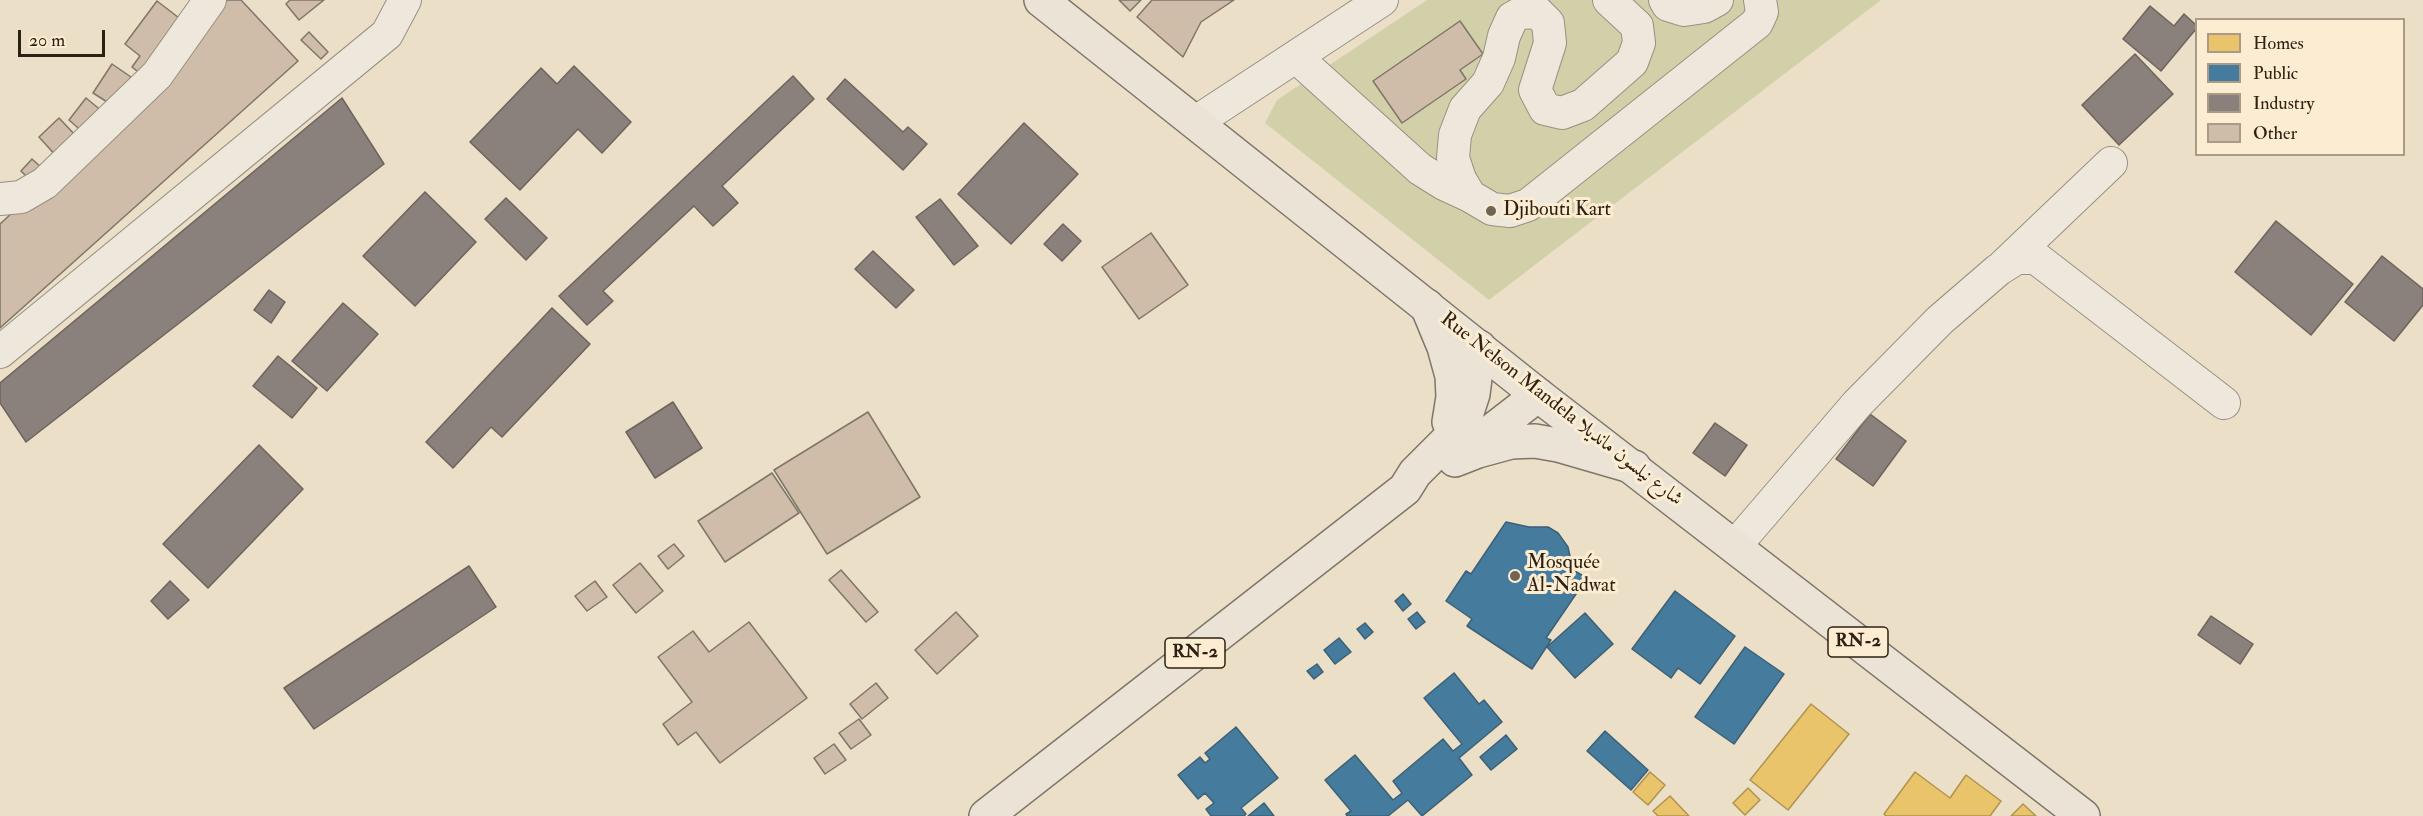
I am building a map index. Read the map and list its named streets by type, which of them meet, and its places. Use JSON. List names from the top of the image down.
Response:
{
  "streets": {
    "main road": ["Rue Nelson Mandela شارع نيلسون مانديلا", "RN-2"]
  },
  "crossings": [
    ["Rue Nelson Mandela شارع نيلسون مانديلا", "RN-2"]
  ],
  "places": ["Djibouti Kart", "Mosquée Al-Nadwat"],
  "legend": [
    "Homes",
    "Public",
    "Industry",
    "Other"
  ],
  "scale_bar": "20 m"
}
